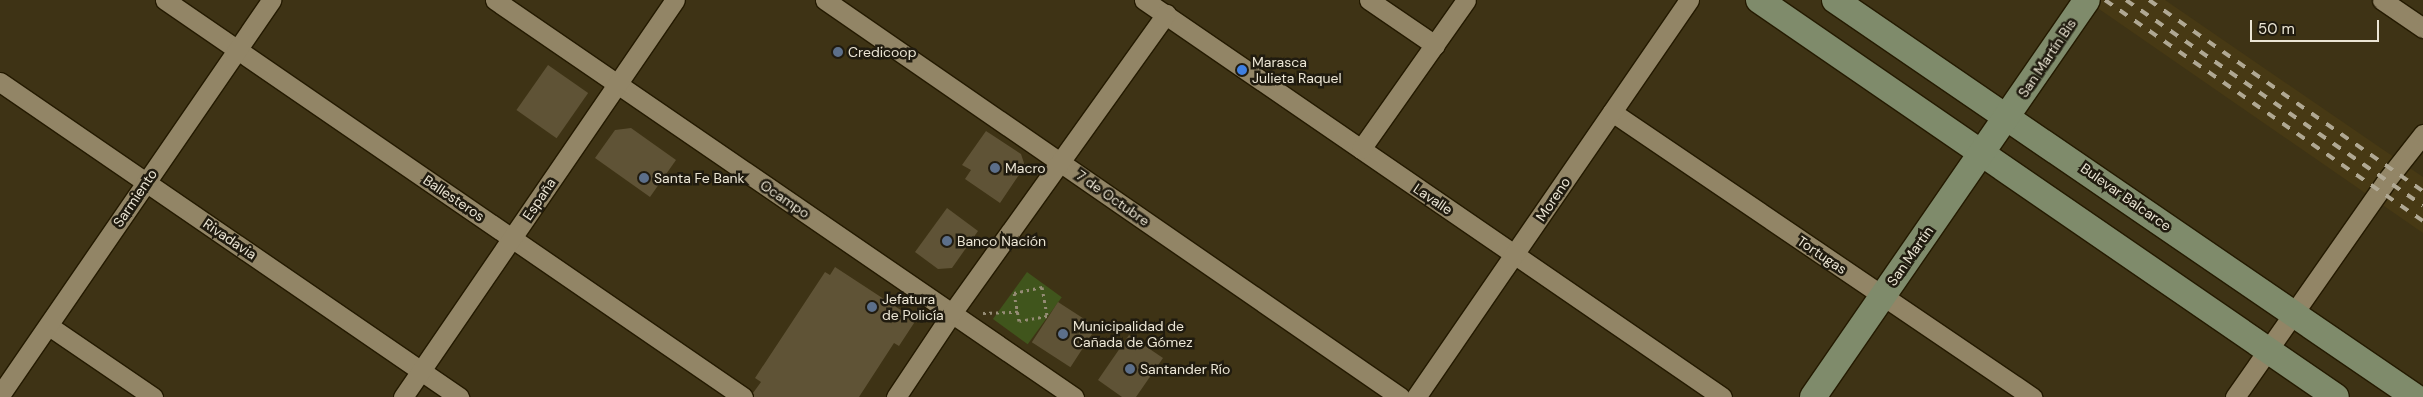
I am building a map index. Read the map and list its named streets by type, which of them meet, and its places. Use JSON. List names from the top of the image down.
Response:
{
  "streets": {
    "main road": ["San Martín Bis", "Bulevar Balcarce", "San Martín"],
    "street": [
      "Sarmiento",
      "Ballesteros",
      "7 de Octubre",
      "España",
      "Ocampo",
      "Lavalle",
      "Moreno",
      "Rivadavia",
      "Tortugas"
    ]
  },
  "crossings": [
    ["San Martín Bis", "Bulevar Balcarce"],
    ["San Martín Bis", "San Martín"],
    ["Bulevar Balcarce", "San Martín"],
    ["Sarmiento", "Ballesteros"],
    ["Sarmiento", "Rivadavia"],
    ["Ballesteros", "España"],
    ["España", "Ocampo"],
    ["España", "Rivadavia"],
    ["Lavalle", "Moreno"],
    ["Moreno", "Tortugas"],
    ["Tortugas", "San Martín"]
  ],
  "places": [
    "Credicoop",
    "Marasca Julieta Raquel",
    "Macro",
    "Santa Fe Bank",
    "Banco Nación",
    "Jefatura de Policía",
    "Municipalidad de Cañada de Gómez",
    "Santander Río"
  ],
  "scale_bar": "50 m"
}
